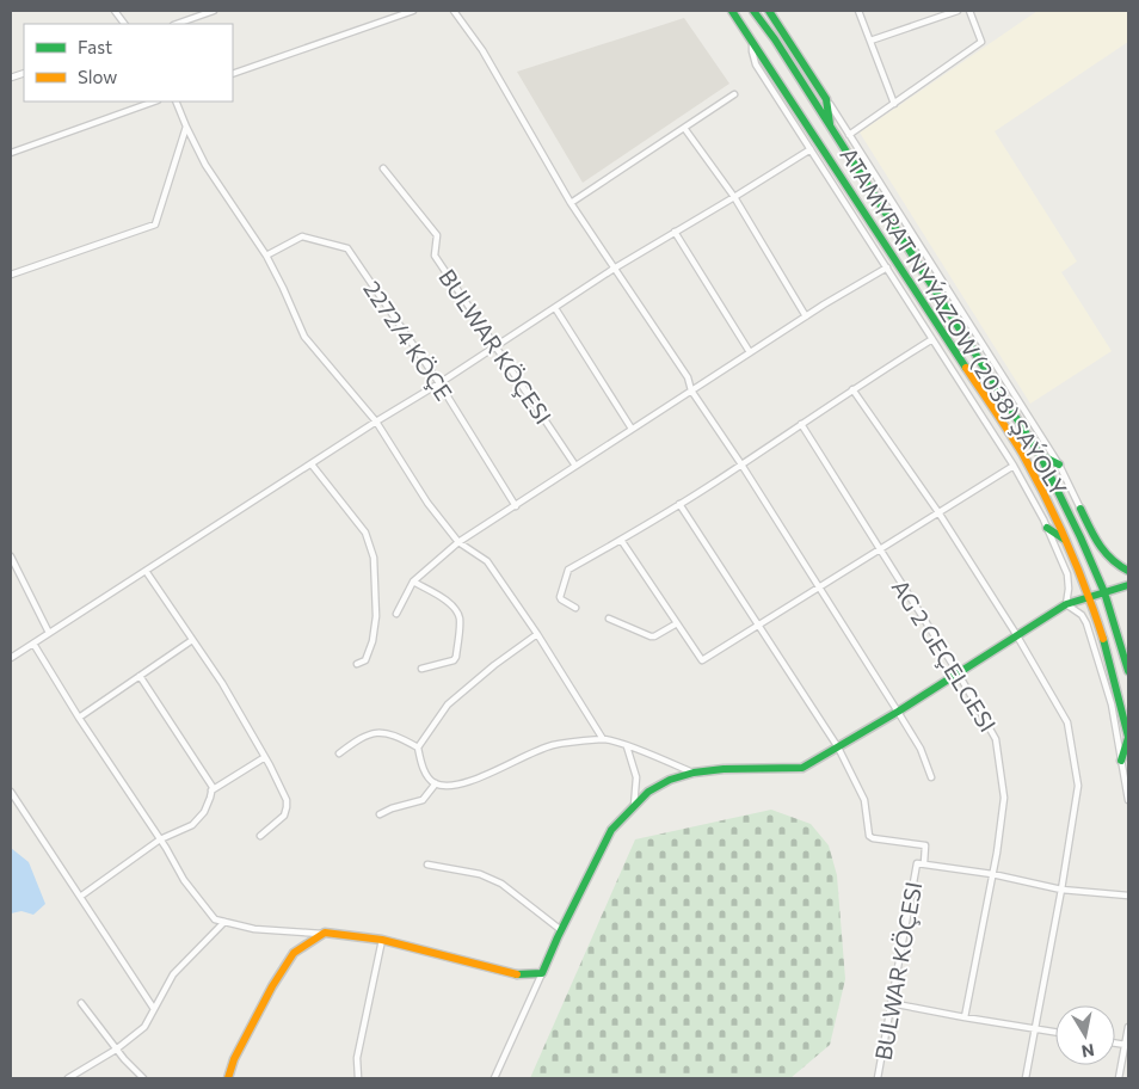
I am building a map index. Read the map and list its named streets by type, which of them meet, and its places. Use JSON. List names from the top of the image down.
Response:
{
  "streets": {
    "main road": ["ATAMYRAT NYÝAZOW (2038) ŞAÝOLY"],
    "street": ["2272/4 KÖÇE", "BULWAR KÖÇESI", "AG 2 GEÇELGESI"]
  },
  "legend": ["Fast", "Slow"],
  "north": "bottom"
}
